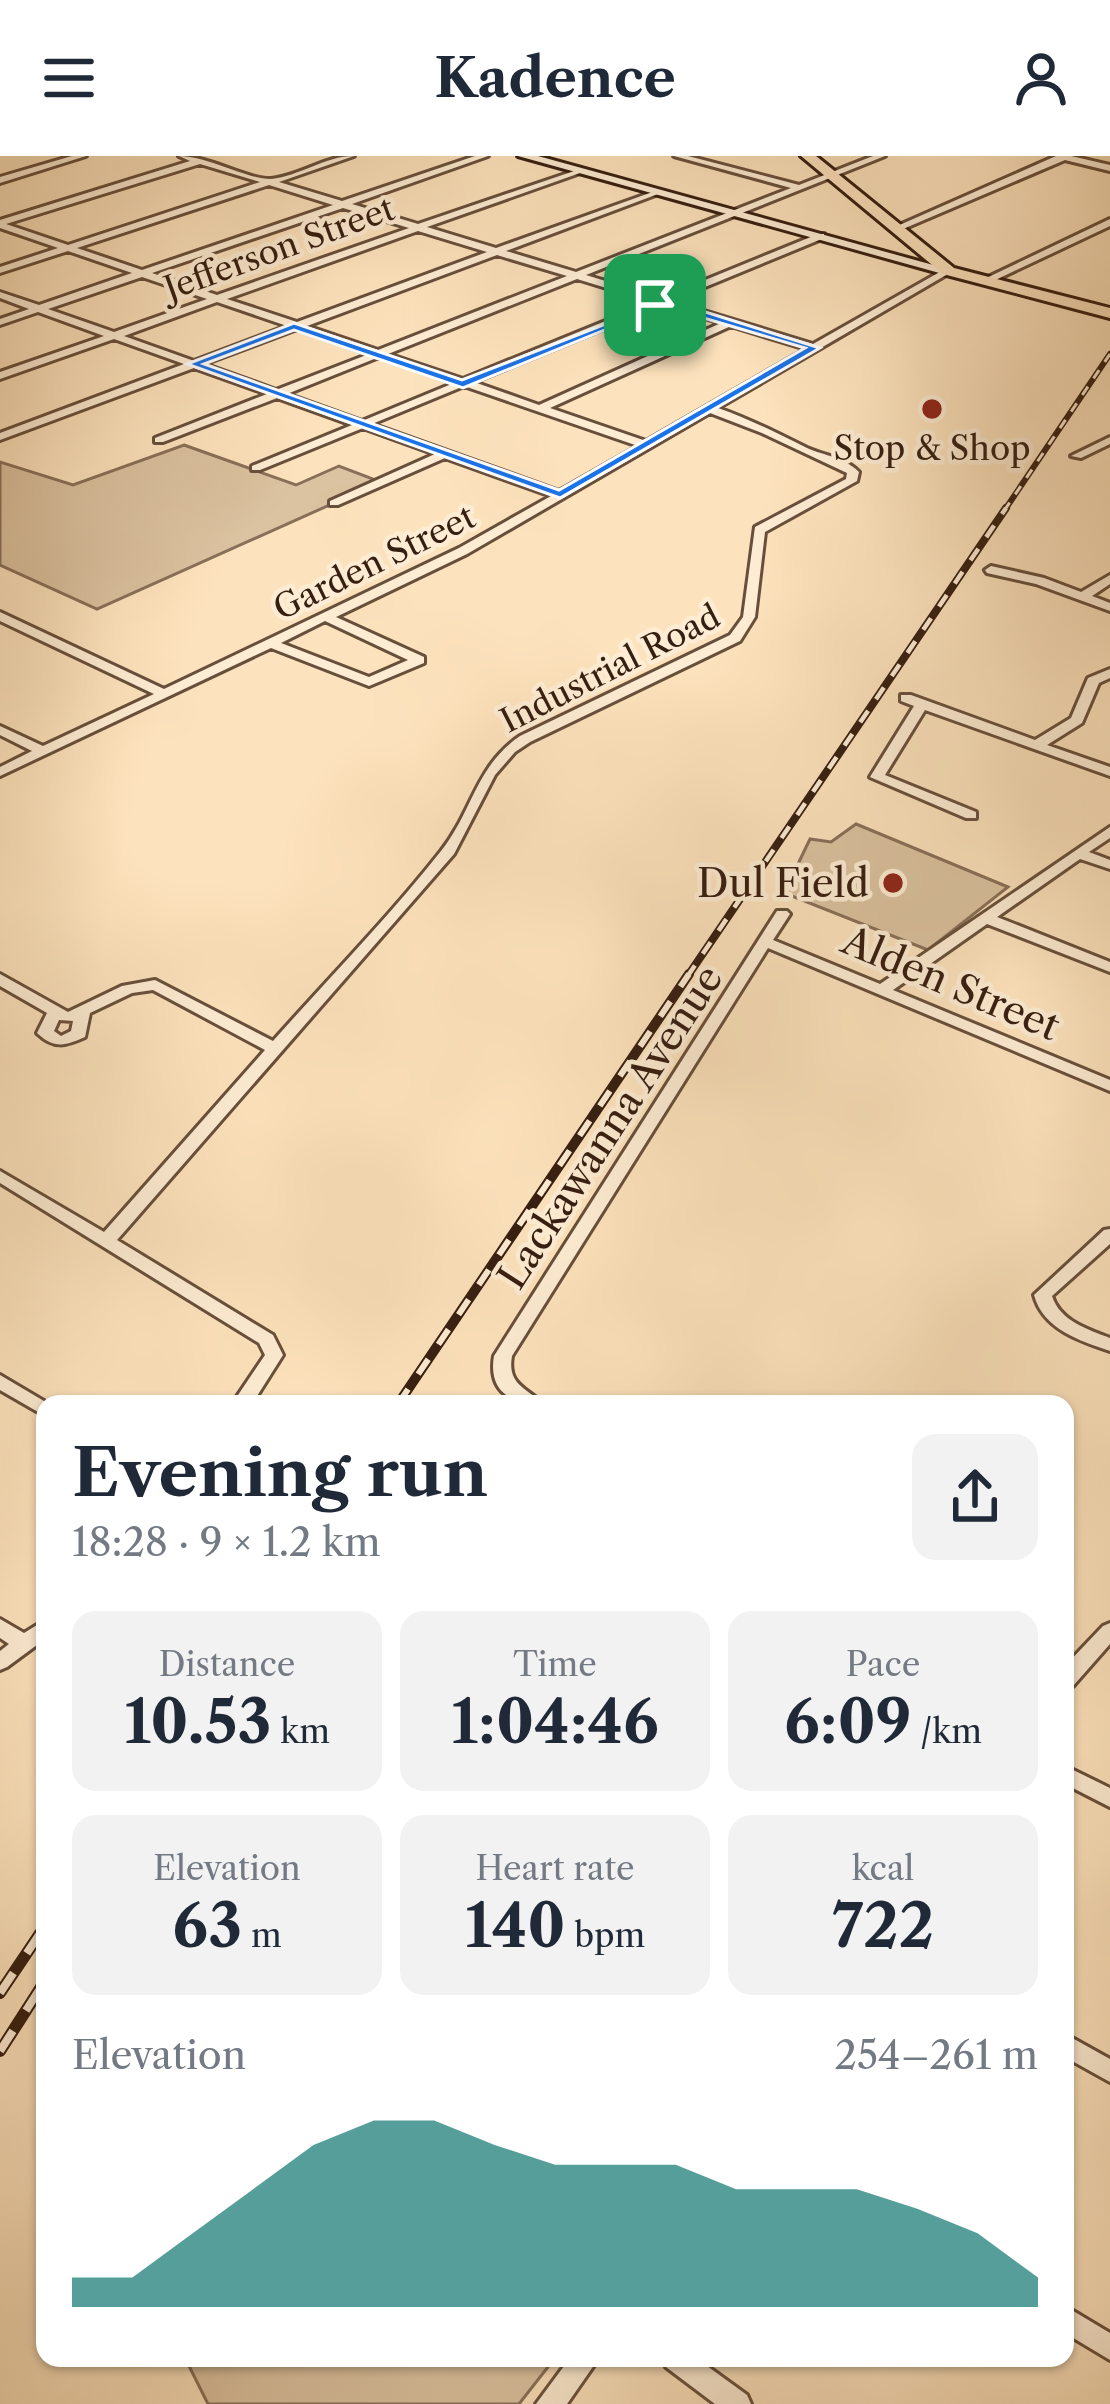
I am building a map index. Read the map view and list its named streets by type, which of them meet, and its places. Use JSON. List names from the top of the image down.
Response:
{
  "streets": {
    "street": [
      "Jefferson Street",
      "Garden Street",
      "Industrial Road",
      "Alden Street",
      "Lackawanna Avenue"
    ]
  },
  "crossings": [
    ["Garden Street", "Industrial Road"],
    ["Alden Street", "Lackawanna Avenue"]
  ],
  "places": ["Stop & Shop", "Dul Field"],
  "page": {
    "header": "Kadence",
    "heading": ["Evening run", "18:28 · 9 × 1.2 km"],
    "stats": [
      ["Distance", "10.53 km"],
      ["Time", "1:04:46"],
      ["Pace", "6:09 /km"],
      ["Elevation", "63 m"],
      ["Heart rate", "140 bpm"],
      ["kcal", "722"]
    ],
    "chart": ["Elevation", "254–261 m"]
  }
}
